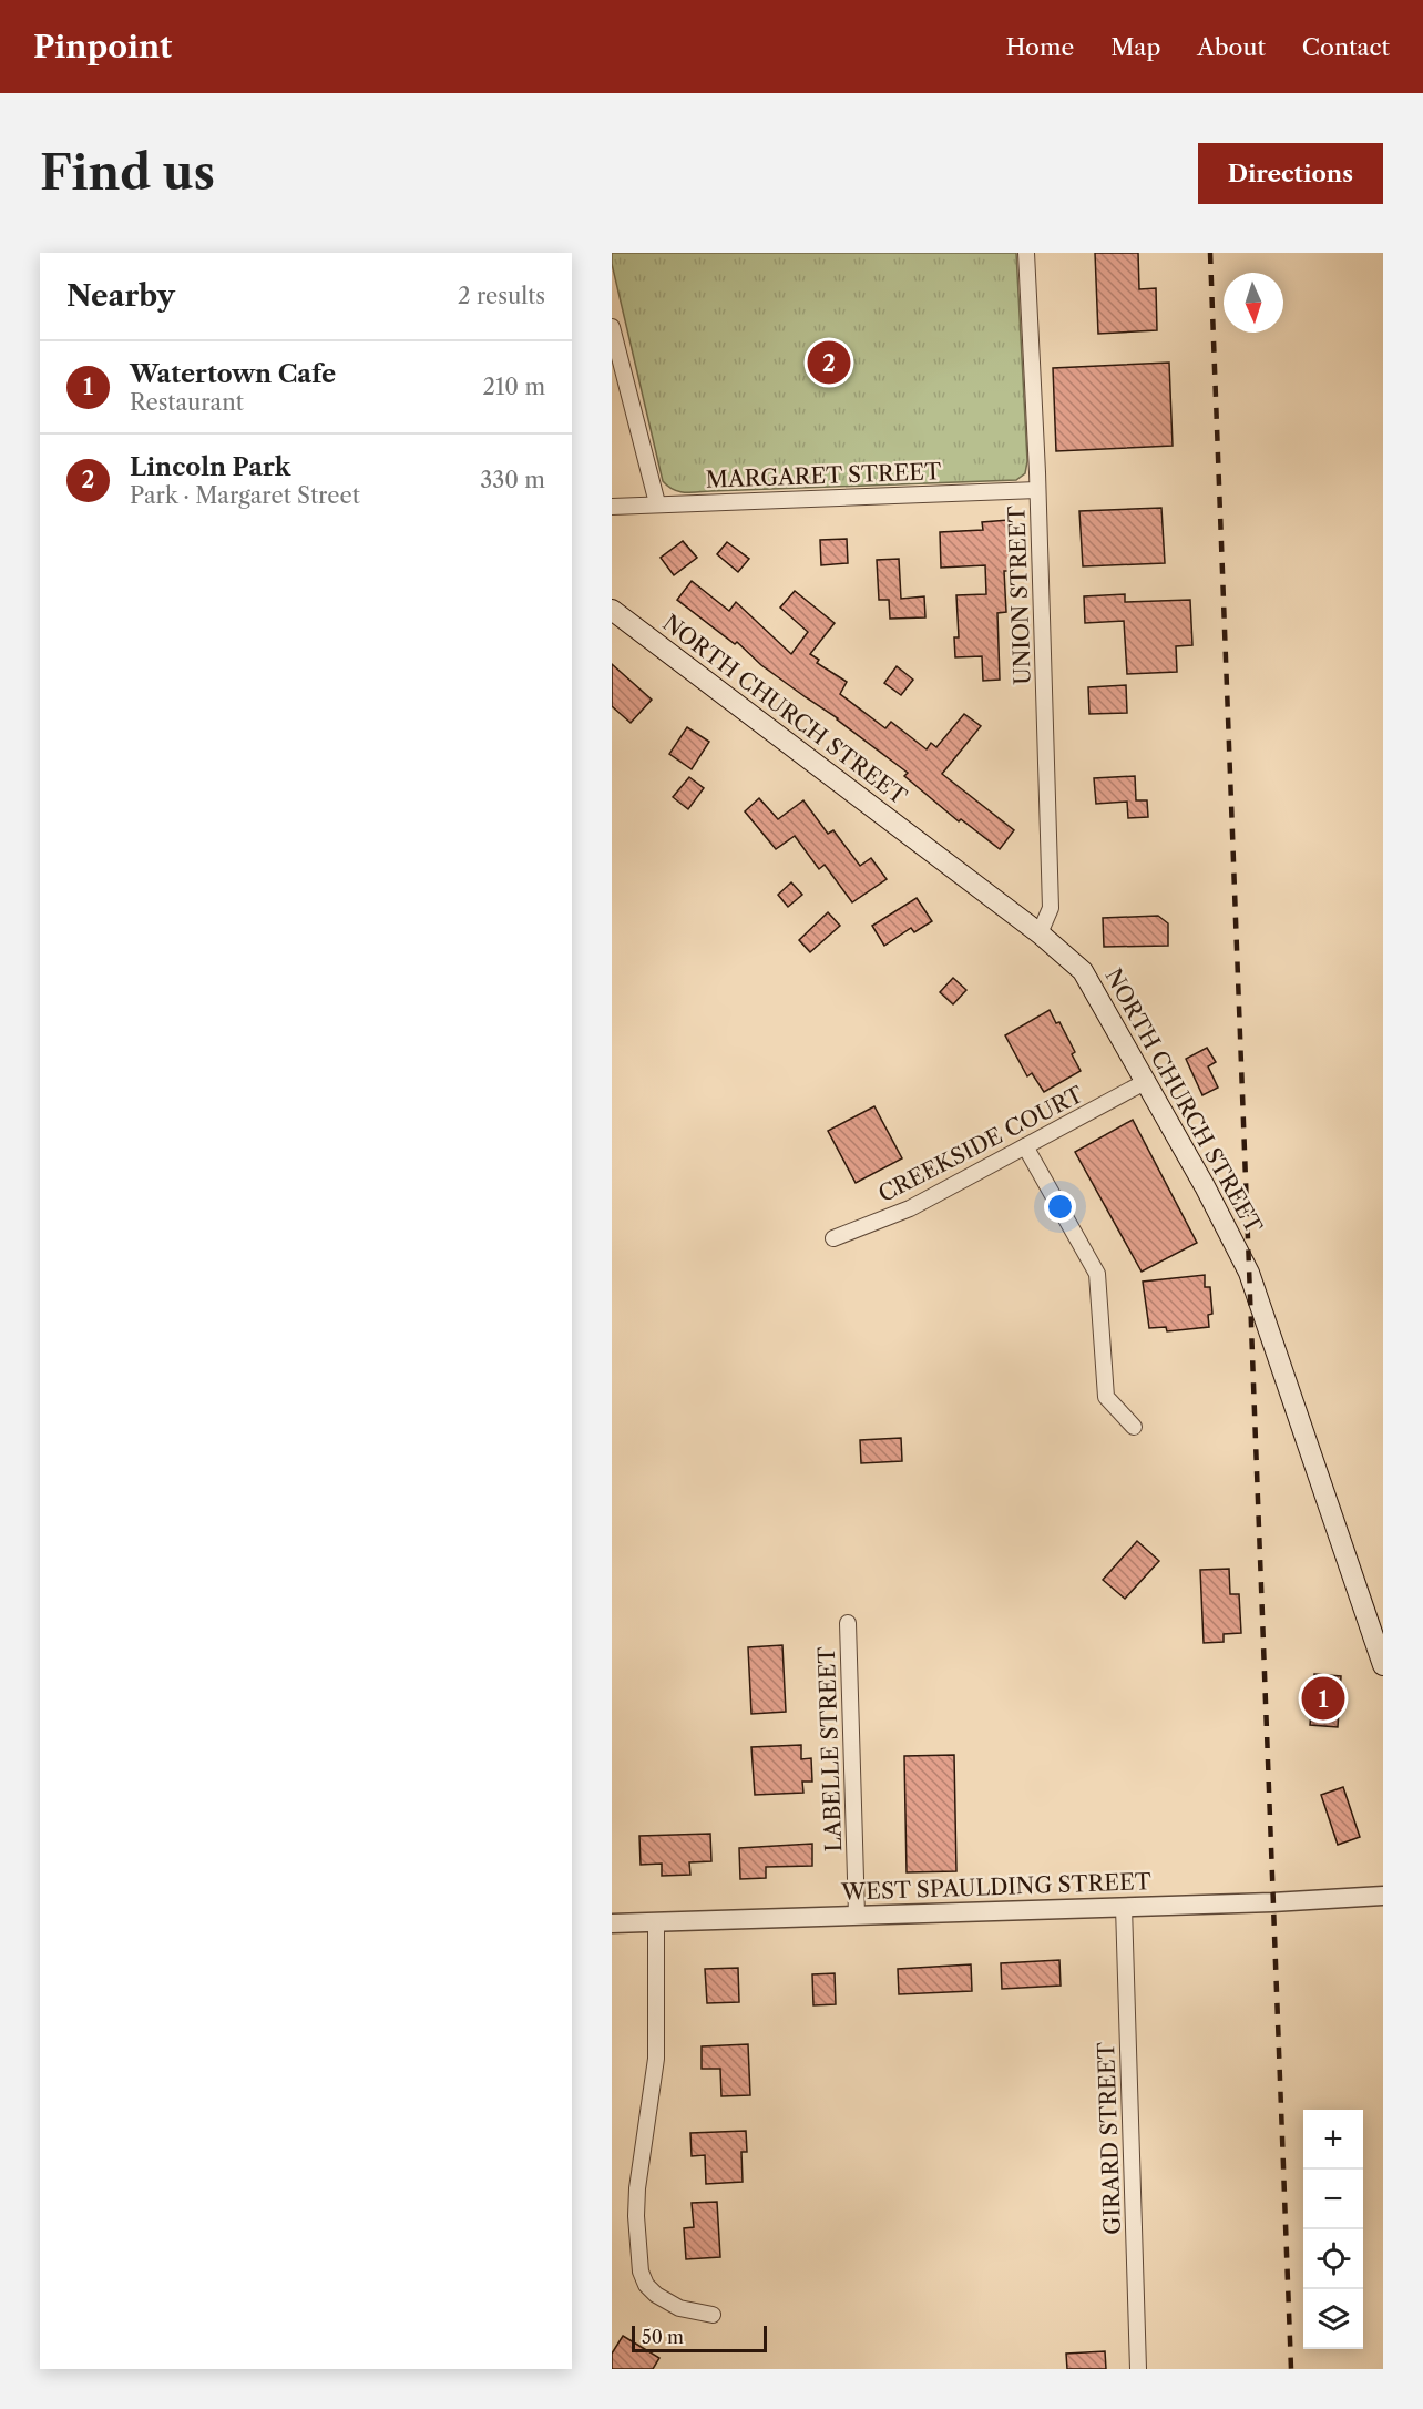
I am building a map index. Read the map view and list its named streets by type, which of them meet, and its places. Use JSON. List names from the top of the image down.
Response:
{
  "streets": {
    "main road": ["NORTH CHURCH STREET"],
    "street": [
      "MARGARET STREET",
      "UNION STREET",
      "CREEKSIDE COURT",
      "LABELLE STREET",
      "WEST SPAULDING STREET",
      "GIRARD STREET"
    ]
  },
  "crossings": [
    ["MARGARET STREET", "UNION STREET"],
    ["UNION STREET", "NORTH CHURCH STREET"],
    ["NORTH CHURCH STREET", "CREEKSIDE COURT"],
    ["LABELLE STREET", "WEST SPAULDING STREET"],
    ["WEST SPAULDING STREET", "GIRARD STREET"]
  ],
  "scale_bar": "50 m",
  "north": "bottom",
  "page": {
    "header": "Pinpoint",
    "nav": [
      "Home",
      "Map",
      "About",
      "Contact"
    ],
    "buttons": "Directions",
    "title": "Find us",
    "heading": ["Nearby", "2 results"],
    "pins": ["2", "1"],
    "list": [
      {
        "mark": "1",
        "name": "Watertown Cafe",
        "note": "Restaurant",
        "value": "210 m"
      },
      {
        "mark": "2",
        "name": "Lincoln Park",
        "note": "Park · Margaret Street",
        "value": "330 m"
      }
    ],
    "map_buttons": ["+", "−"],
    "scale": "50 m"
  }
}
